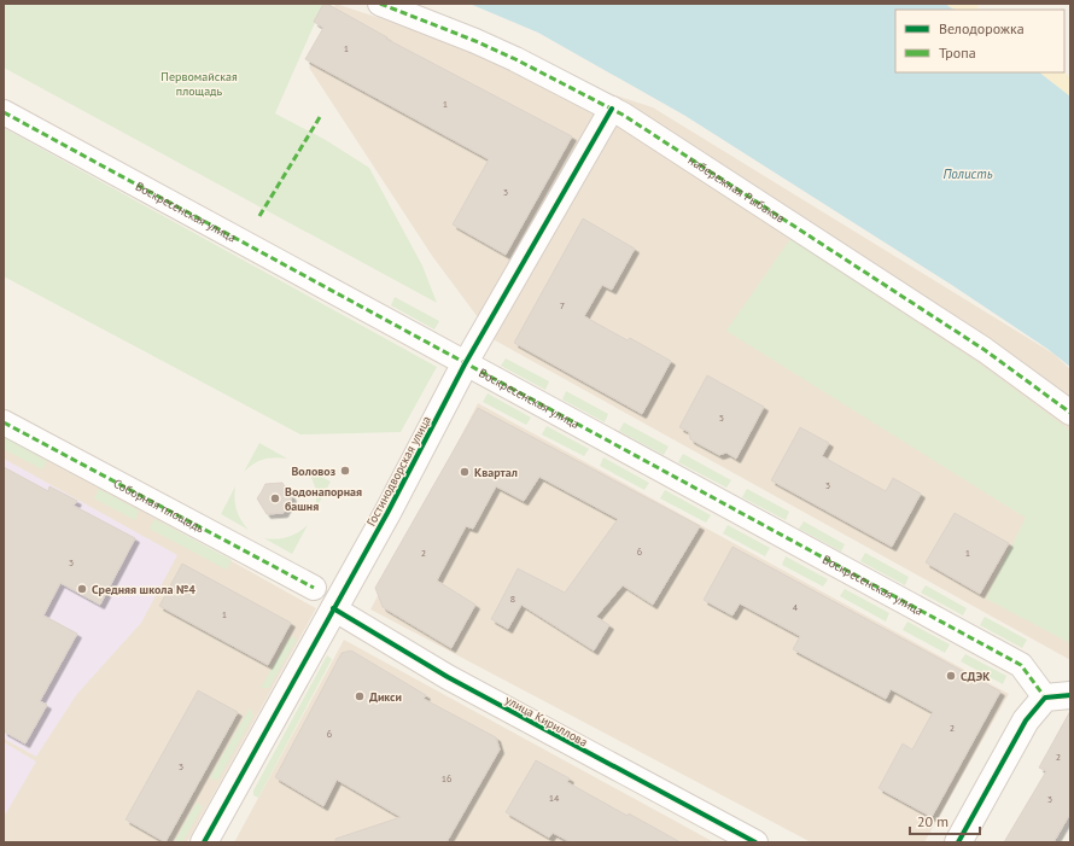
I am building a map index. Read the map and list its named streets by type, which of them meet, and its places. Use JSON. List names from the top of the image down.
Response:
{
  "streets": {
    "street": [
      "набережная Рыбаков",
      "Воскресенская улица",
      "Гостинодворская улица",
      "Соборная площадь",
      "улица Кириллова"
    ]
  },
  "crossings": [
    ["набережная Рыбаков", "Гостинодворская улица"],
    ["Воскресенская улица", "Гостинодворская улица"],
    ["Гостинодворская улица", "улица Кириллова"]
  ],
  "water": ["Полисть"],
  "parks": ["Первомайская площадь"],
  "places": [
    "Воловоз",
    "Квартал",
    "Водонапорная башня",
    "Средняя школа №4",
    "СДЭК",
    "Дикси"
  ],
  "house_numbers": [
    "1",
    "1",
    "3",
    "7",
    "5",
    "3",
    "6",
    "2",
    "1",
    "3",
    "8",
    "4",
    "1",
    "2",
    "6",
    "2",
    "3",
    "16",
    "14",
    "3"
  ],
  "legend": ["Велодорожка", "Тропа"],
  "scale_bar": "20 m"
}
